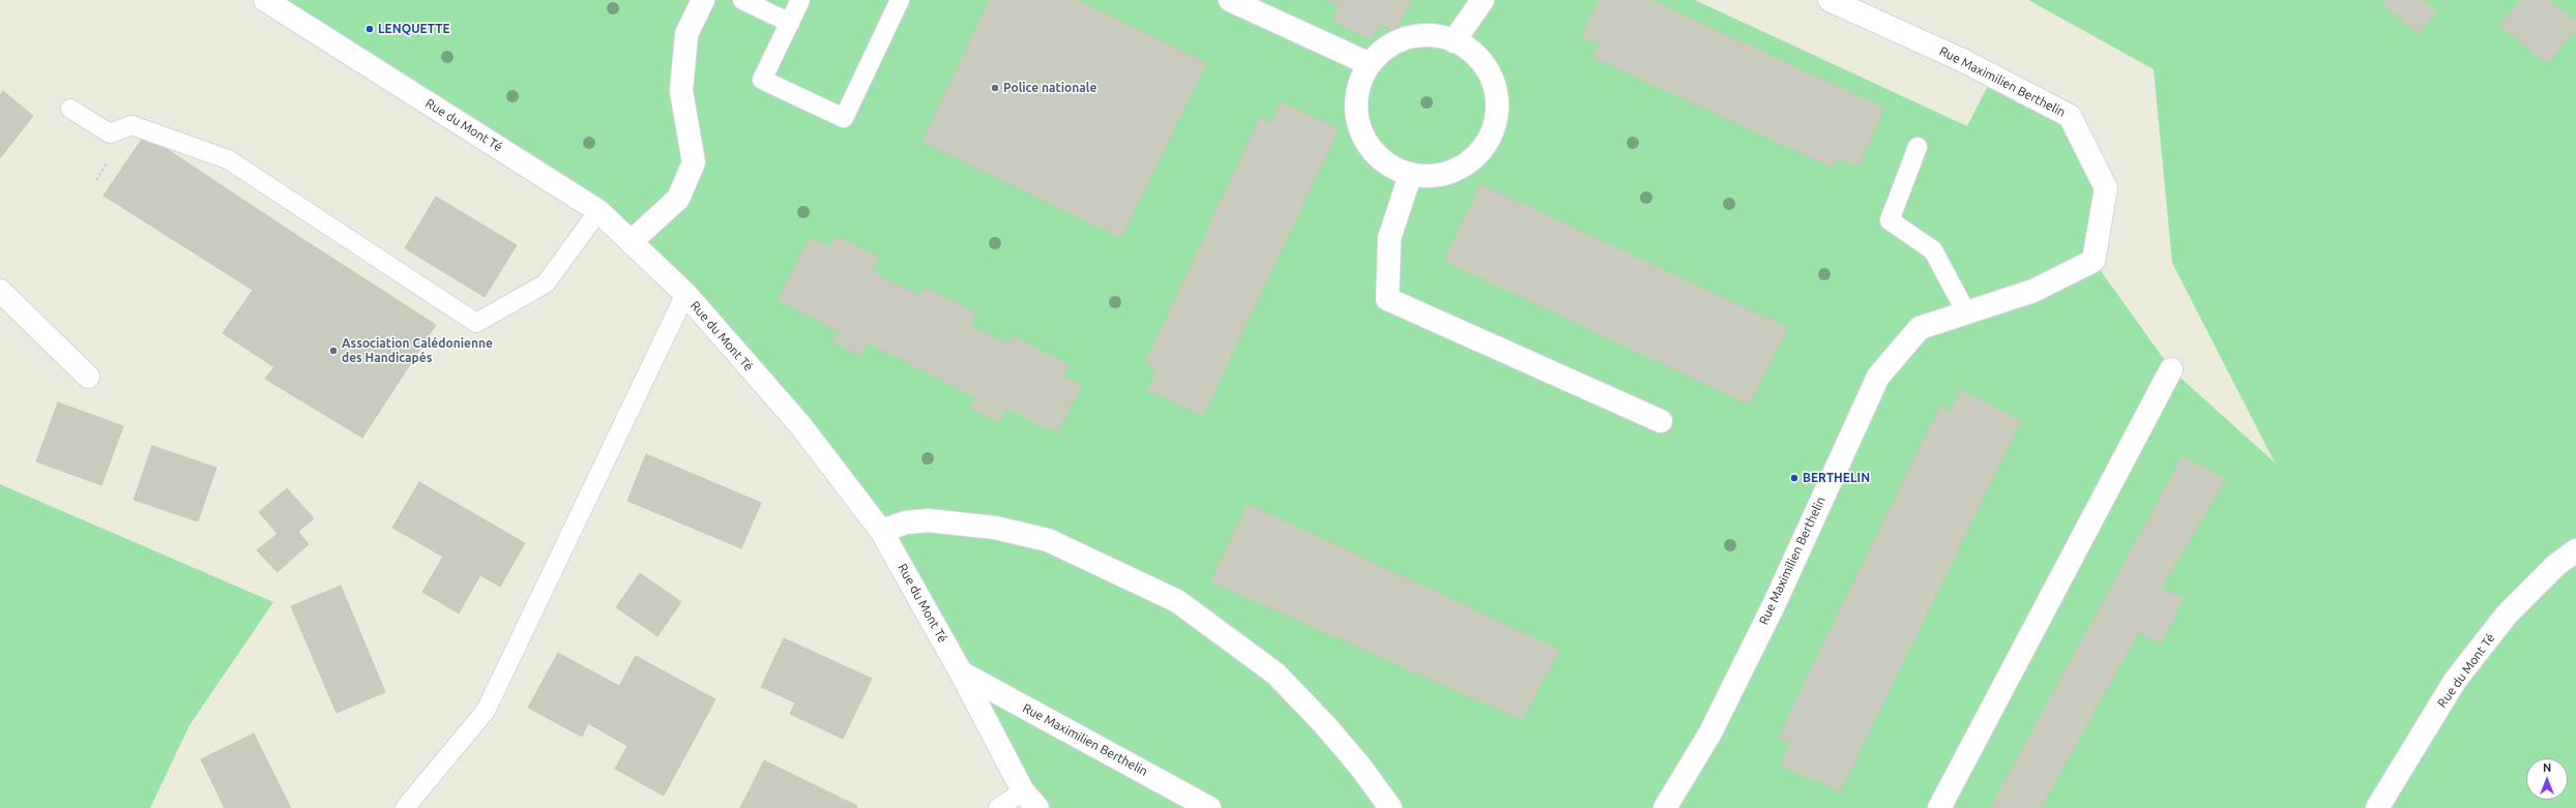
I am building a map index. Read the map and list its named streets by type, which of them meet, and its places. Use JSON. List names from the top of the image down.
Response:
{
  "streets": {
    "street": ["Rue Maximilien Berthelin", "Rue du Mont Té"]
  },
  "crossings": [
    ["Rue Maximilien Berthelin", "Rue du Mont Té"]
  ],
  "places": [
    "LENQUETTE",
    "Police nationale",
    "Association Calédonienne des Handicapés",
    "BERTHELIN"
  ],
  "north": "top"
}
